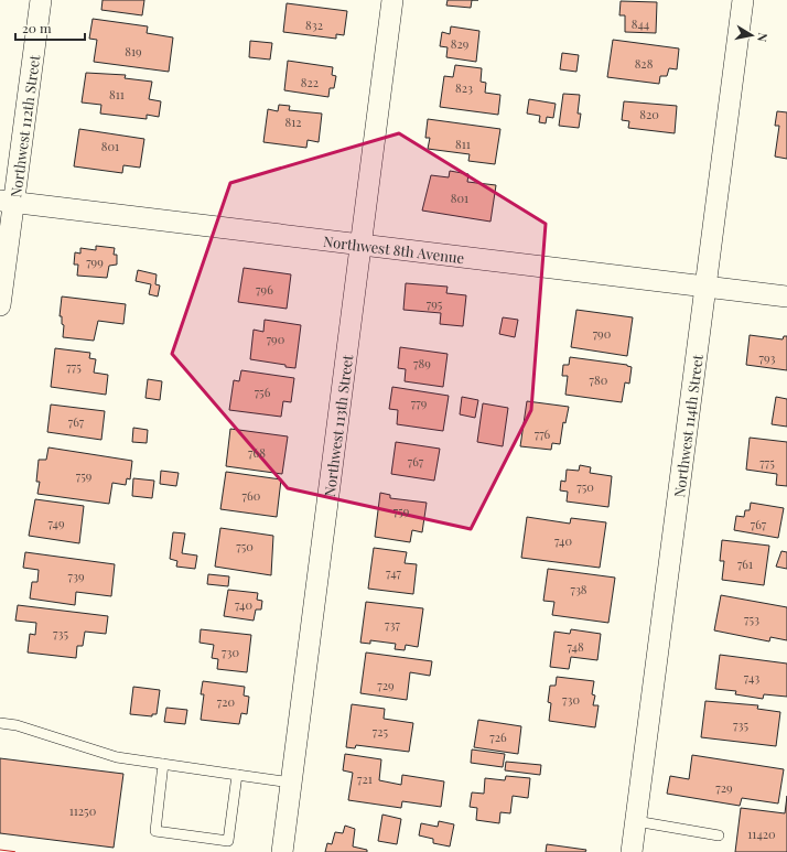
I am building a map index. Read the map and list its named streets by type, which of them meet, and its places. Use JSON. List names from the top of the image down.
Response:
{
  "streets": {
    "street": [
      "Northwest 112th Street",
      "Northwest 8th Avenue",
      "Northwest 113th Street",
      "Northwest 114th Street"
    ]
  },
  "crossings": [
    ["Northwest 112th Street", "Northwest 8th Avenue"],
    ["Northwest 8th Avenue", "Northwest 113th Street"],
    ["Northwest 8th Avenue", "Northwest 114th Street"]
  ],
  "house_numbers": [
    "844",
    "832",
    "829",
    "819",
    "828",
    "822",
    "823",
    "811",
    "820",
    "812",
    "811",
    "801",
    "801",
    "799",
    "796",
    "795",
    "790",
    "790",
    "793",
    "789",
    "775",
    "780",
    "756",
    "779",
    "767",
    "776",
    "768",
    "767",
    "775",
    "759",
    "750",
    "760",
    "759",
    "749",
    "767",
    "740",
    "750",
    "761",
    "747",
    "739",
    "738",
    "740",
    "753",
    "737",
    "735",
    "748",
    "730",
    "743",
    "729",
    "730",
    "720",
    "735",
    "725",
    "726",
    "721",
    "729",
    "11250",
    "11420"
  ],
  "scale_bar": "20 m",
  "north": "right"
}
